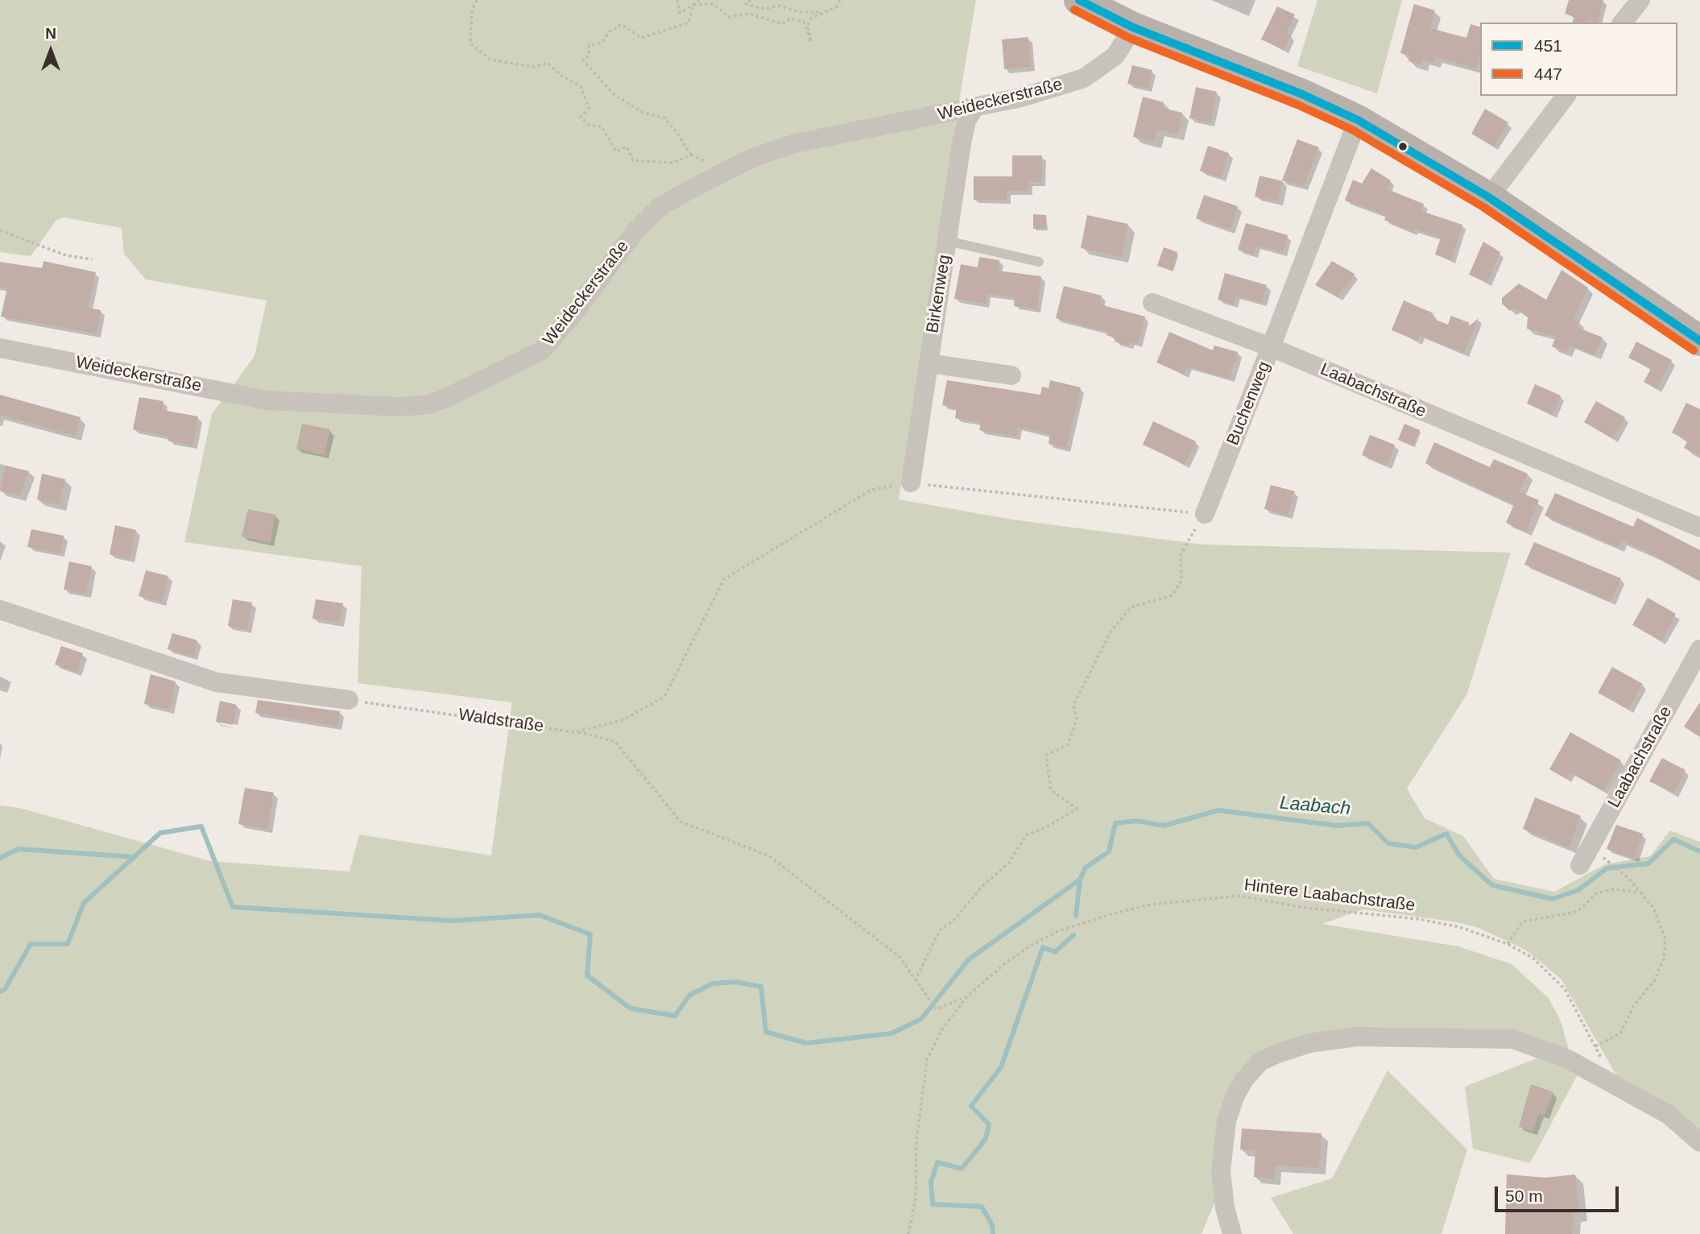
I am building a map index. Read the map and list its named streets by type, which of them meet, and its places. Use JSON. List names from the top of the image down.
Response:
{
  "streets": {
    "street": [
      "Weideckerstraße",
      "Birkenweg",
      "Laabachstraße",
      "Buchenweg"
    ],
    "path": ["Waldstraße", "Hintere Laabachstraße"]
  },
  "crossings": [
    ["Weideckerstraße", "Birkenweg"],
    ["Birkenweg", "Waldstraße"],
    ["Laabachstraße", "Buchenweg"],
    ["Buchenweg", "Waldstraße"]
  ],
  "water": ["Laabach"],
  "lines": ["transit line 451", "transit line 447"],
  "legend": ["451", "447"],
  "scale_bar": "50 m",
  "north": "top"
}
